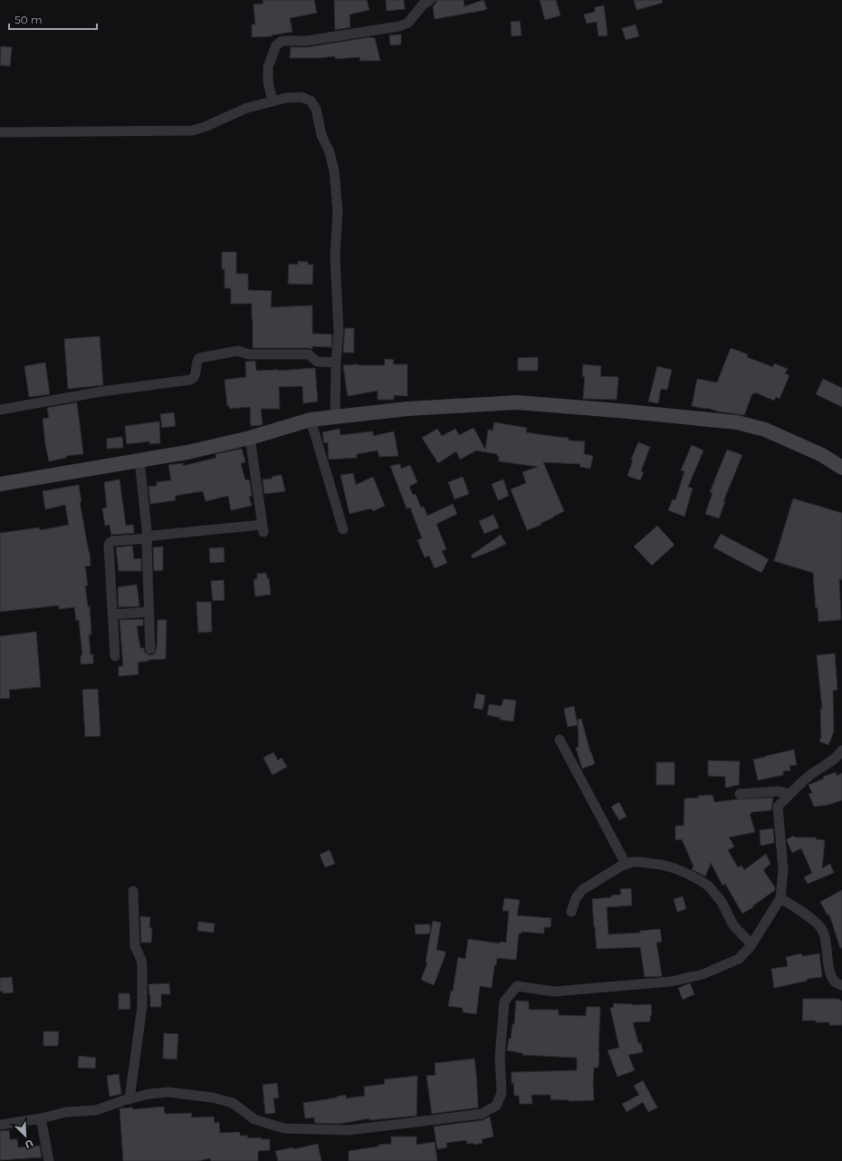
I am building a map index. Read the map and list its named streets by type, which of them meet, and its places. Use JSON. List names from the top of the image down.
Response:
{
  "scale_bar": "50 m",
  "north": "bottom right"
}
